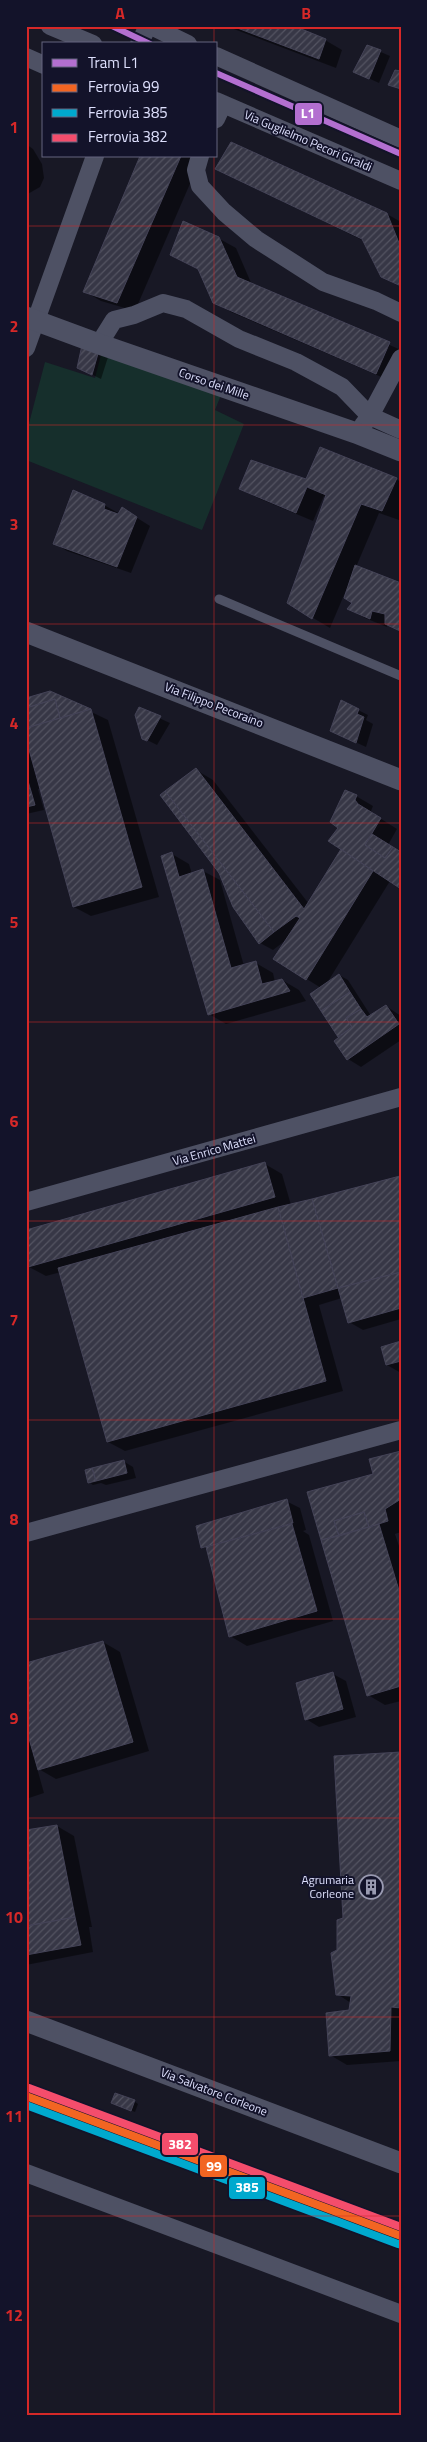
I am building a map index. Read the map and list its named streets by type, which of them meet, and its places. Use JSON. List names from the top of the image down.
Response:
{
  "streets": {
    "street": [
      "Via Guglielmo Pecori Giraldi",
      "Corso dei Mille",
      "Via Filippo Pecoraino",
      "Via Enrico Mattei",
      "Via Salvatore Corleone"
    ]
  },
  "places": {
    "building": ["Agrumaria Corleone"]
  },
  "lines": [
    "tram line L1",
    "rail line 382",
    "rail line 99",
    "rail line 385"
  ],
  "legend": [
    "Tram L1",
    "Ferrovia 99",
    "Ferrovia 385",
    "Ferrovia 382"
  ],
  "grid": {
    "columns": ["A", "B"],
    "rows": [
      "1",
      "2",
      "3",
      "4",
      "5",
      "6",
      "7",
      "8",
      "9",
      "10",
      "11",
      "12"
    ]
  }
}
